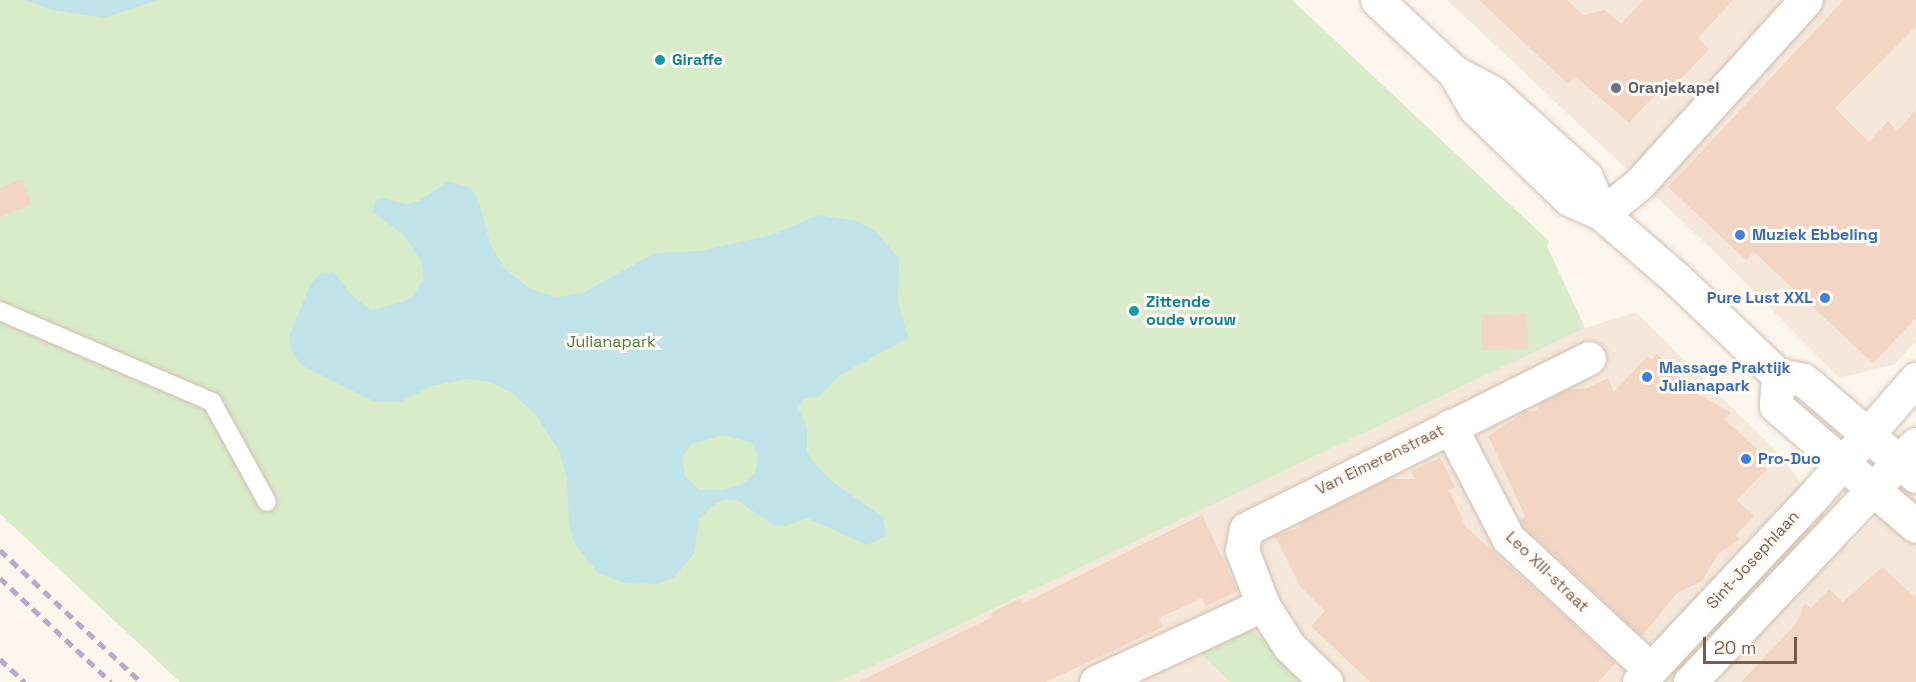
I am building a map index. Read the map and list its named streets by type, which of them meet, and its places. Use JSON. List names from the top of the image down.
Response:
{
  "streets": {
    "main road": ["Van Eimerenstraat", "Sint-Josephlaan", "Leo XIII-straat"]
  },
  "crossings": [
    ["Van Eimerenstraat", "Leo XIII-straat"],
    ["Sint-Josephlaan", "Leo XIII-straat"]
  ],
  "parks": ["Julianapark"],
  "places": [
    "Giraffe",
    "Oranjekapel",
    "Muziek Ebbeling",
    "Pure Lust XXL",
    "Zittende oude vrouw",
    "Massage Praktijk Julianapark",
    "Pro-Duo"
  ],
  "scale_bar": "20 m"
}
